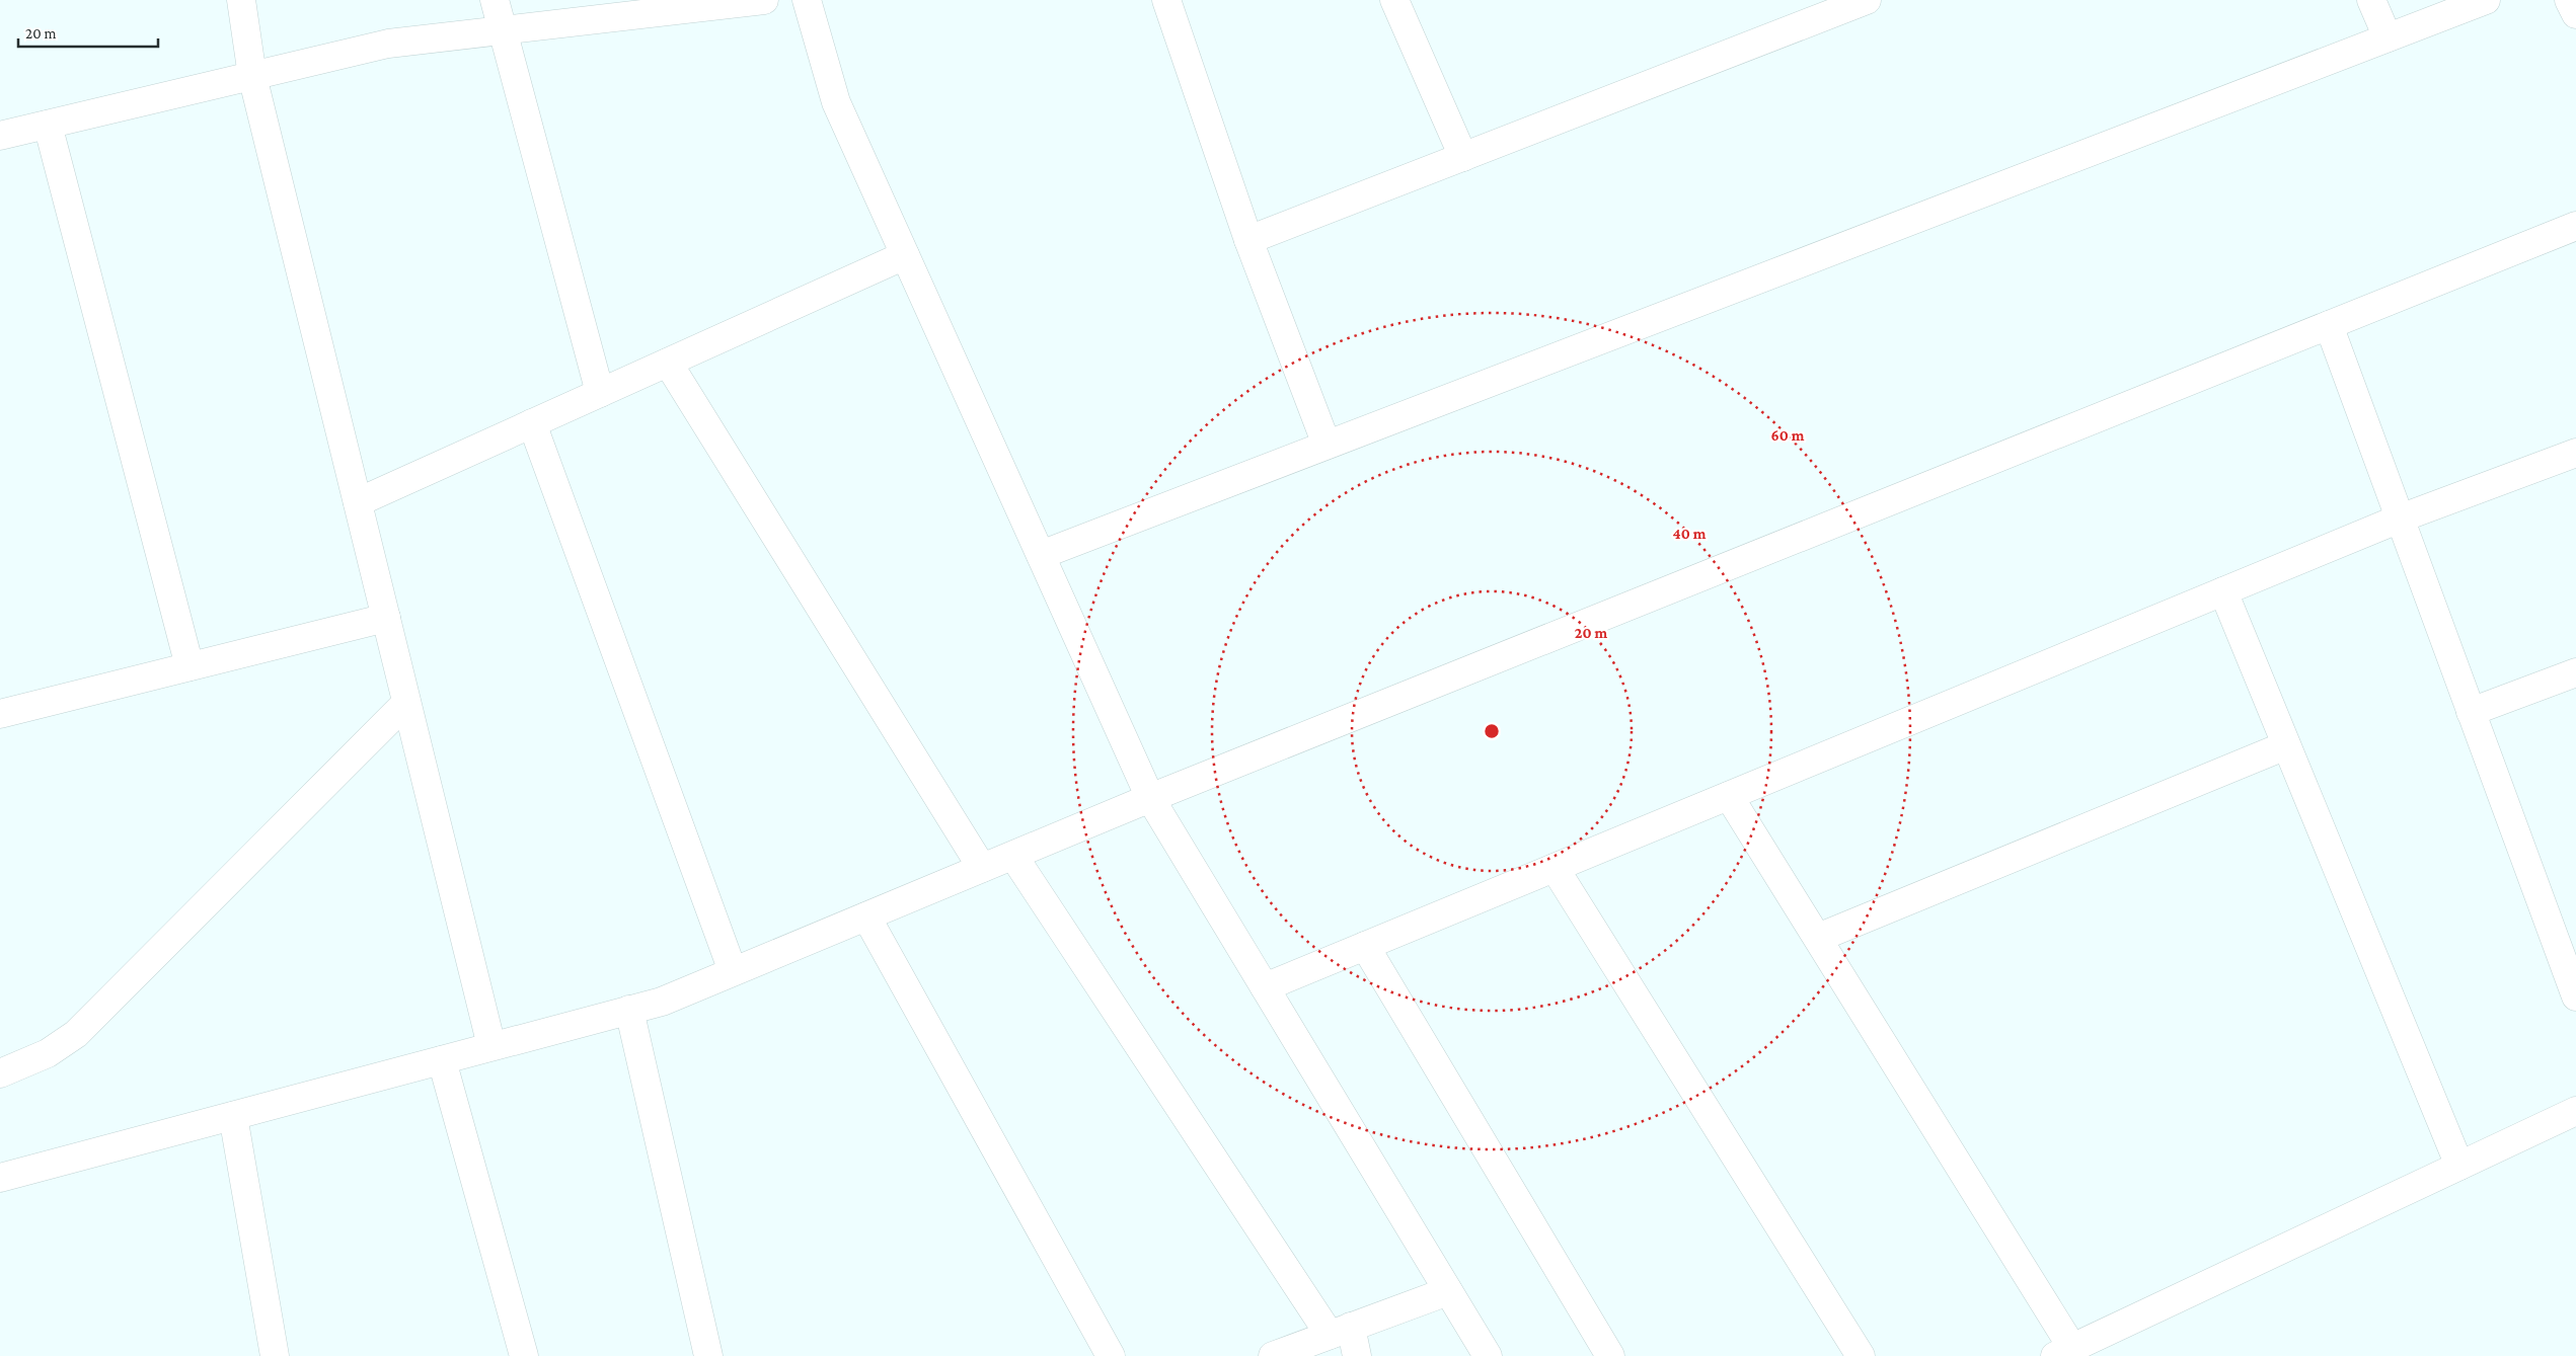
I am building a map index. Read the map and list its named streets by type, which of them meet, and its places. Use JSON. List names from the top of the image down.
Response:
{
  "scale_bar": "20 m",
  "rings": ["60 m", "40 m", "20 m"]
}
